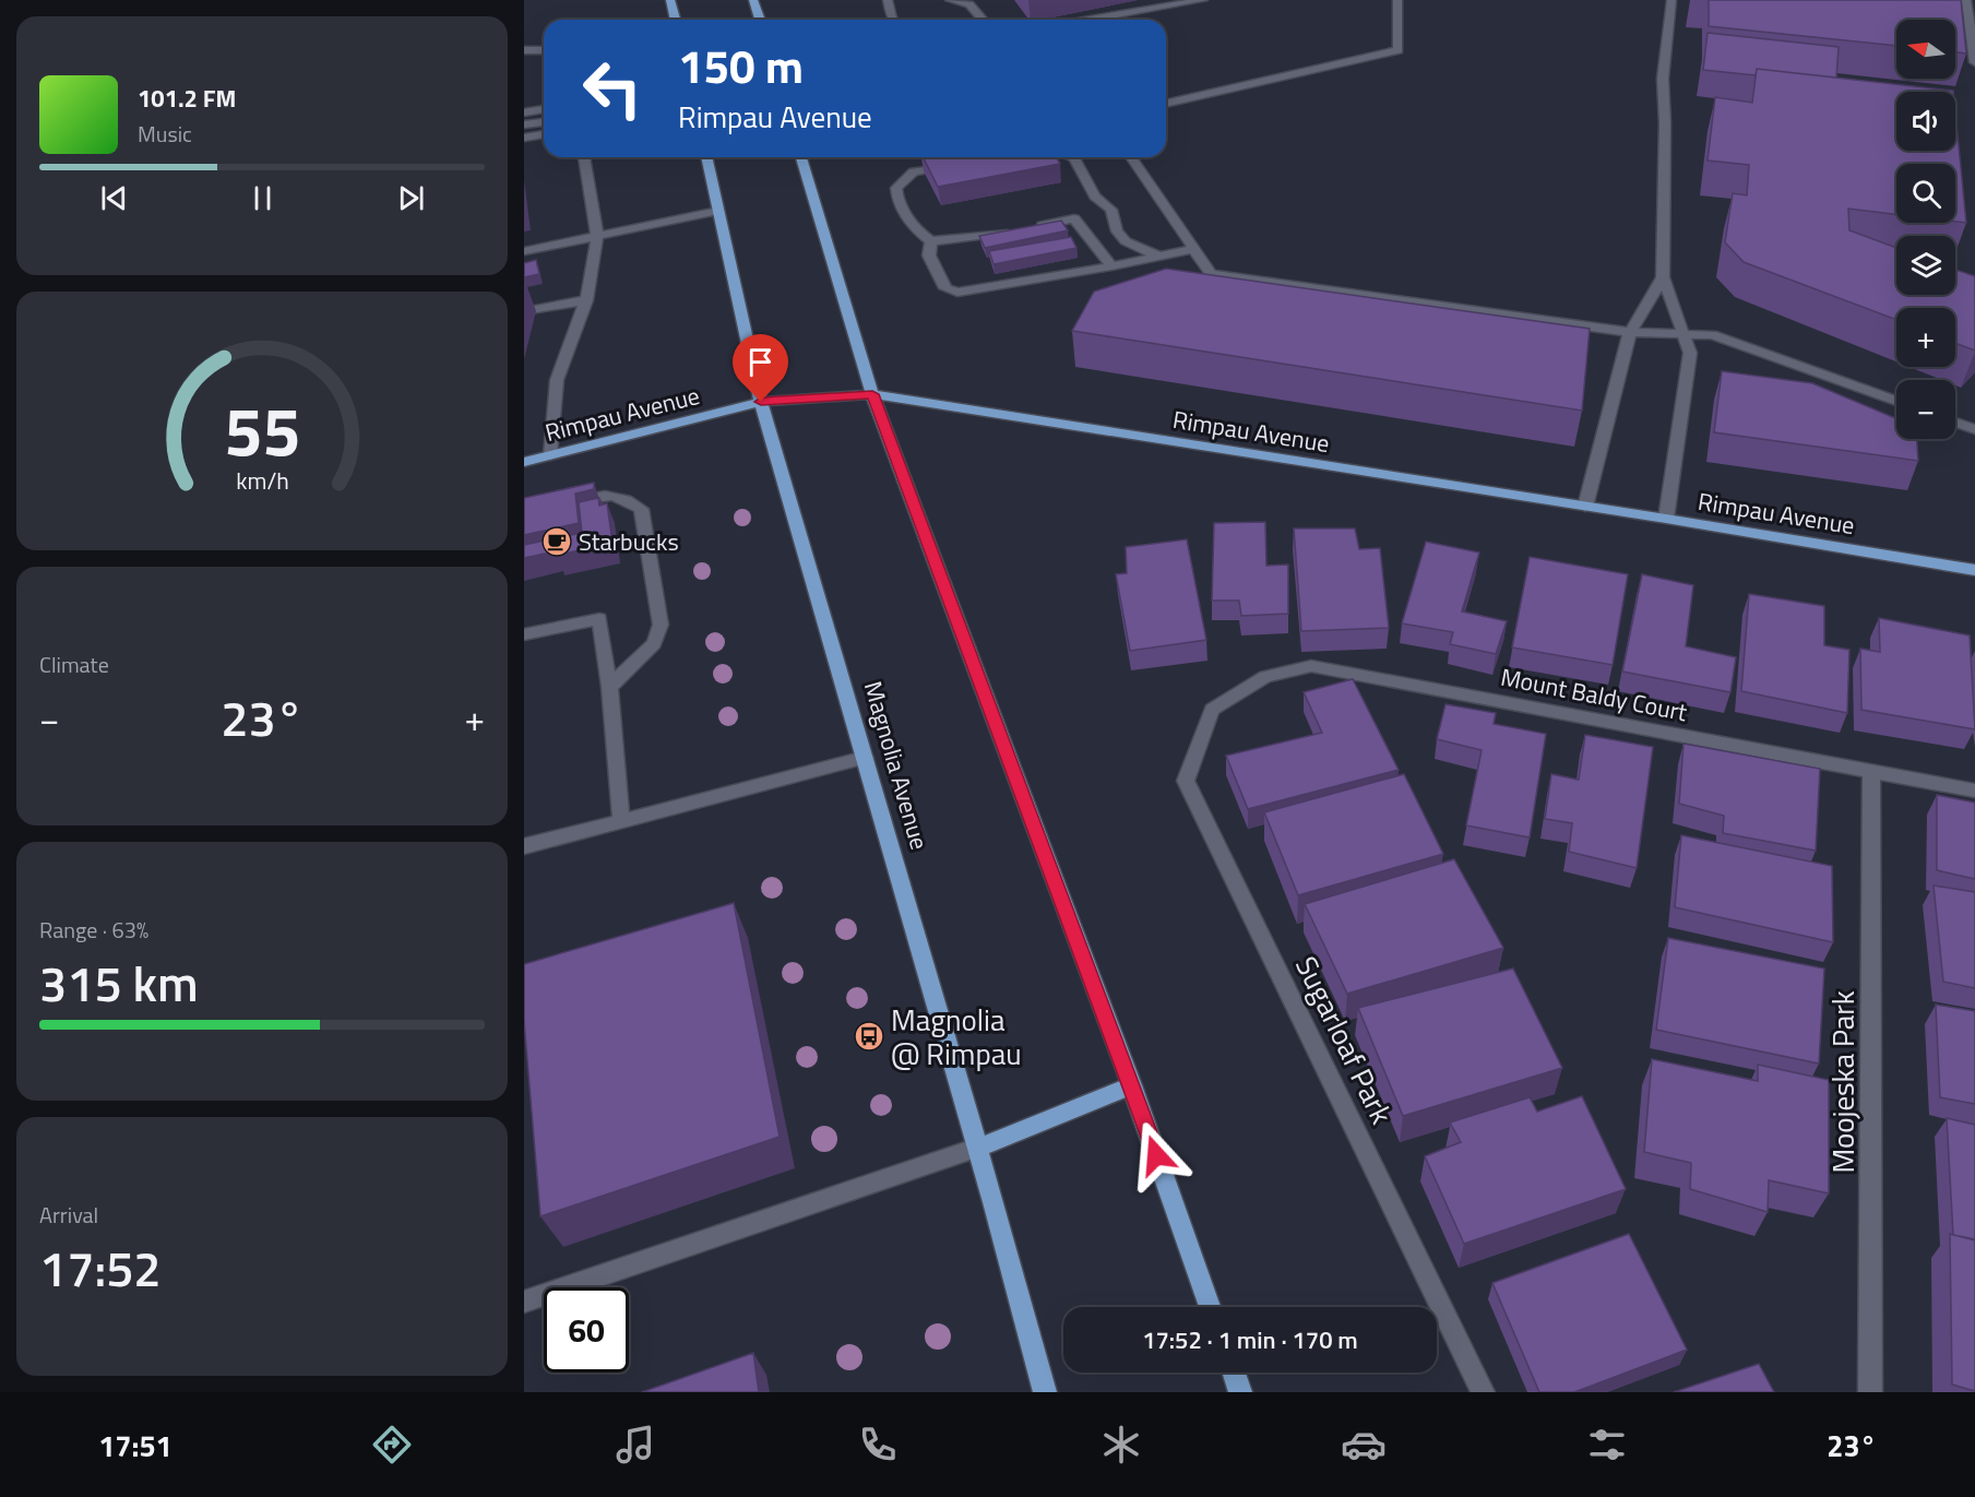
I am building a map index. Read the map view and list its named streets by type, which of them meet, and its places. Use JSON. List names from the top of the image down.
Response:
{
  "streets": {
    "main road": ["Rimpau Avenue", "Magnolia Avenue"],
    "street": ["Mount Baldy Court", "Sugarloaf Park", "Moojeska Park"]
  },
  "crossings": [
    ["Rimpau Avenue", "Magnolia Avenue"],
    ["Mount Baldy Court", "Sugarloaf Park"],
    ["Mount Baldy Court", "Moojeska Park"]
  ],
  "places": {
    "cafe": ["Starbucks"],
    "bus stop": ["Magnolia @ Rimpau"]
  },
  "north": "left",
  "page": {
    "map_buttons": ["+", "−"],
    "turn": ["150 m", "Rimpau Avenue"],
    "song": ["101.2 FM", "Music"],
    "tile": [
      "Climate",
      ["Range · 63%", "315 km"],
      ["Arrival", "17:52"]
    ],
    "heat": ["−", "23°", "+"],
    "limit": "60",
    "trip": "17:52 · 1 min · 170 m",
    "tabs": ["17:51", "23°"],
    "gauge": ["55", "km/h"]
  }
}
